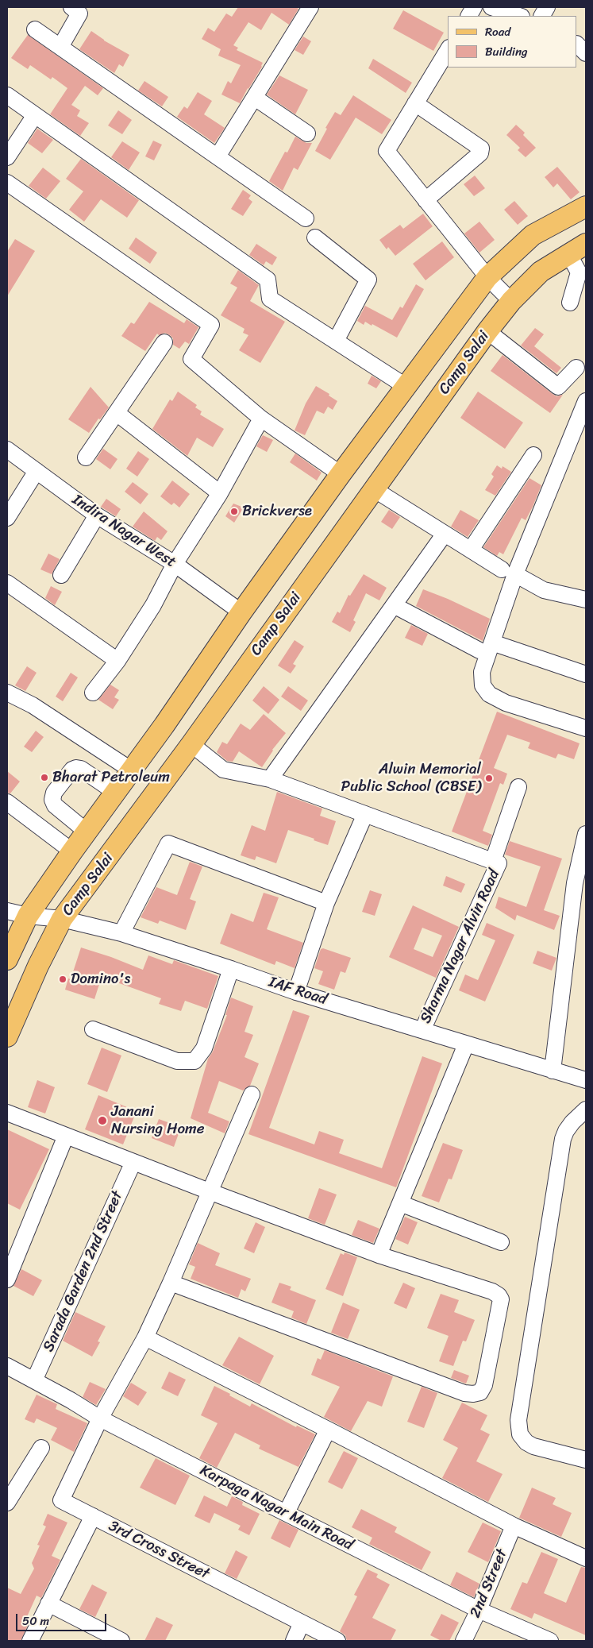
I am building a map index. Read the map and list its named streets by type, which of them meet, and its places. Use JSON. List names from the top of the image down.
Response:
{
  "streets": {
    "main road": ["Camp Salai"],
    "street": [
      "Indira Nagar West",
      "Sharma Nagar Alvin Road",
      "IAF Road",
      "Sarada Garden 2nd Street",
      "Karpaga Nagar Main Road",
      "3rd Cross Street",
      "2nd Street"
    ]
  },
  "crossings": [
    ["Camp Salai", "Indira Nagar West"],
    ["Camp Salai", "IAF Road"],
    ["Sharma Nagar Alvin Road", "IAF Road"],
    ["Sarada Garden 2nd Street", "Karpaga Nagar Main Road"],
    ["Karpaga Nagar Main Road", "3rd Cross Street"],
    ["Karpaga Nagar Main Road", "2nd Street"]
  ],
  "places": [
    "Brickverse",
    "Bharat Petroleum",
    "Alwin Memorial Public School (CBSE)",
    "Domino's",
    "Janani Nursing Home"
  ],
  "legend": ["Road", "Building"],
  "scale_bar": "50 m"
}
